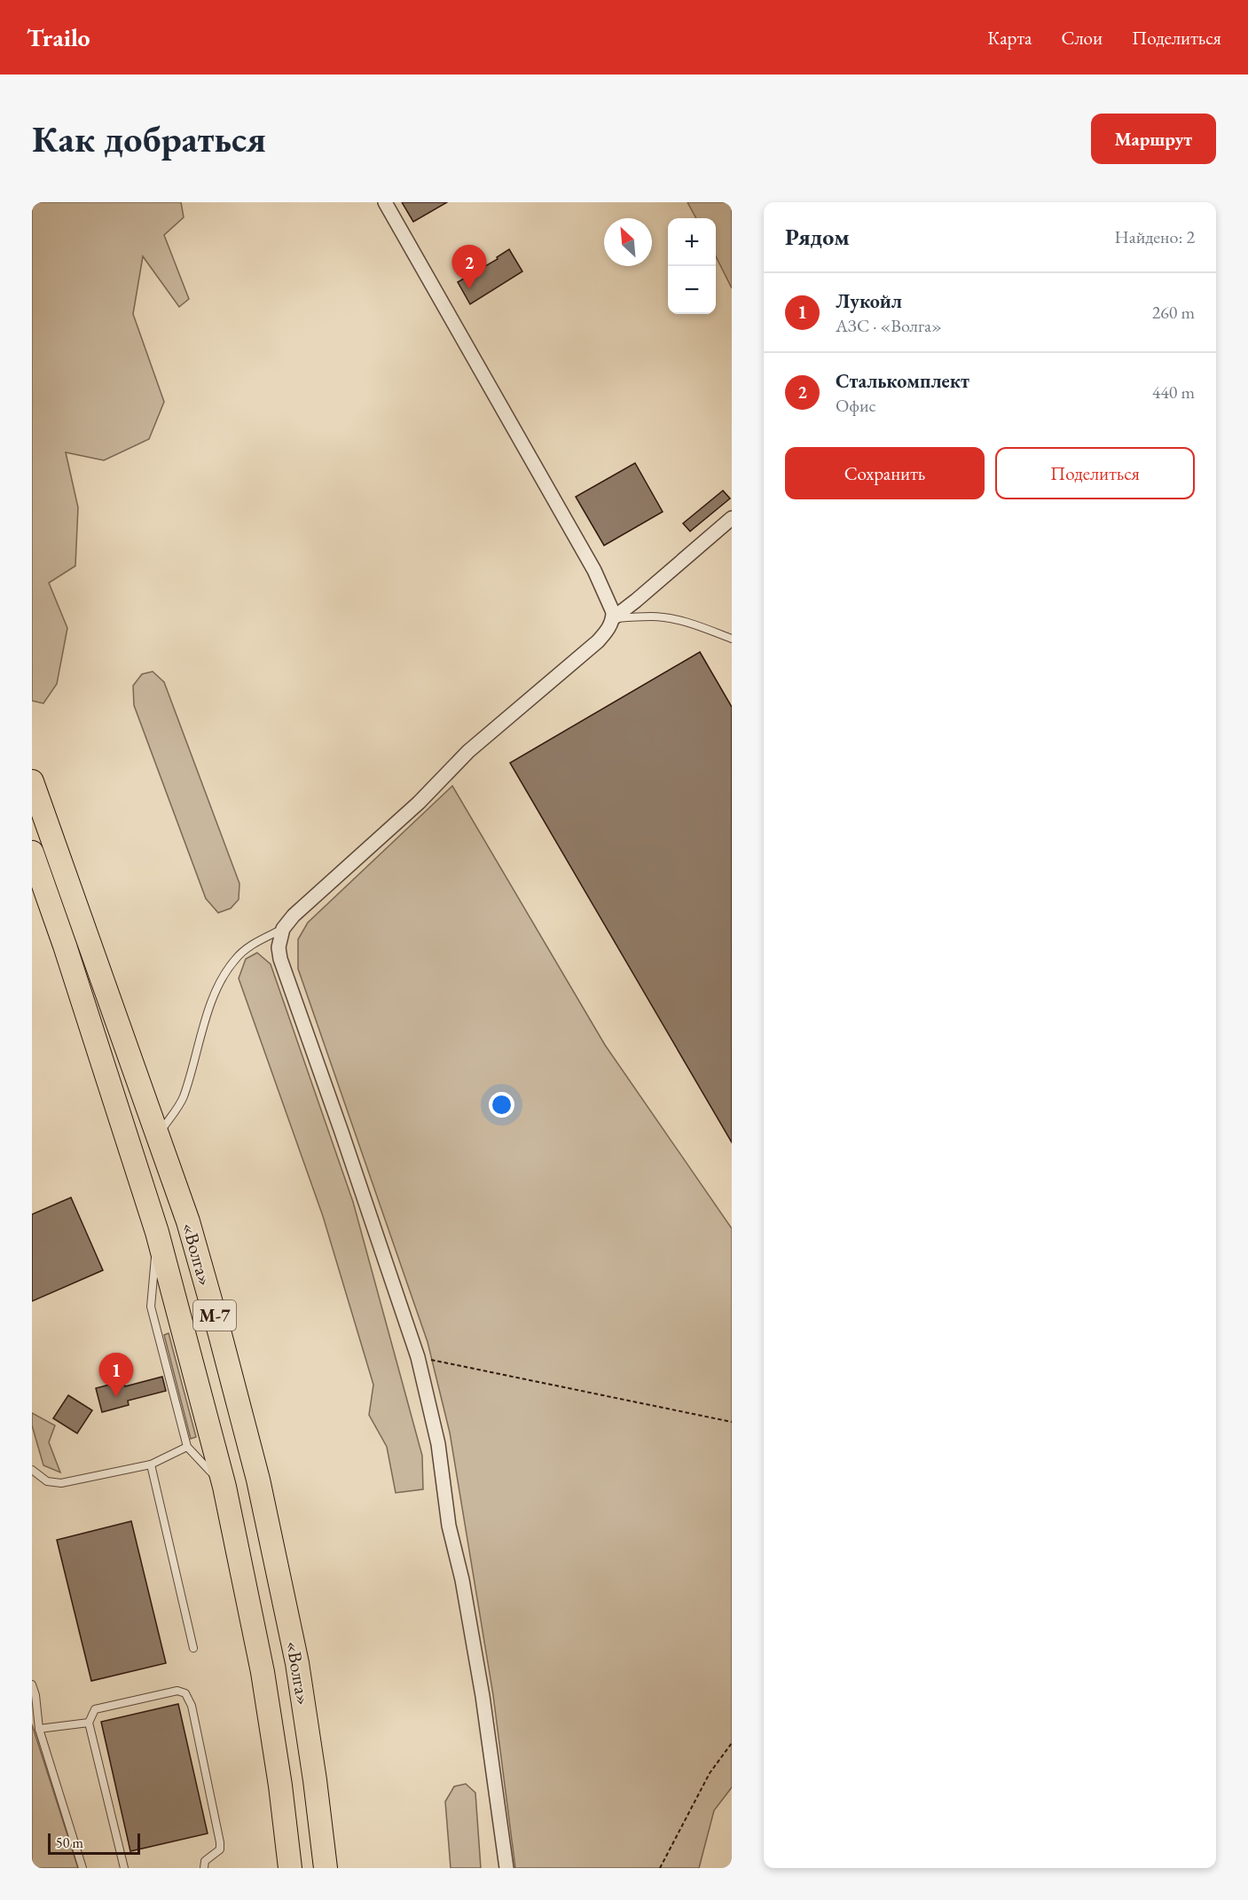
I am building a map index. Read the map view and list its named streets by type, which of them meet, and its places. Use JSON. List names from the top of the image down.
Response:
{
  "streets": {
    "highway": ["«Волга»", "М-7"]
  },
  "scale_bar": "50 m",
  "north": "top left",
  "page": {
    "header": "Trailo",
    "nav": ["Карта", "Слои", "Поделиться"],
    "buttons": [
      "Маршрут",
      ["Сохранить", "Поделиться"]
    ],
    "title": "Как добраться",
    "heading": ["Рядом", "Найдено: 2"],
    "map_buttons": ["+", "−"],
    "pins": ["2", "1"],
    "list": [
      {
        "mark": "1",
        "name": "Лукойл",
        "note": "АЗС · «Волга»",
        "value": "260 m"
      },
      {
        "mark": "2",
        "name": "Сталькомплект",
        "note": "Офис",
        "value": "440 m"
      }
    ],
    "scale": "50 m"
  }
}
